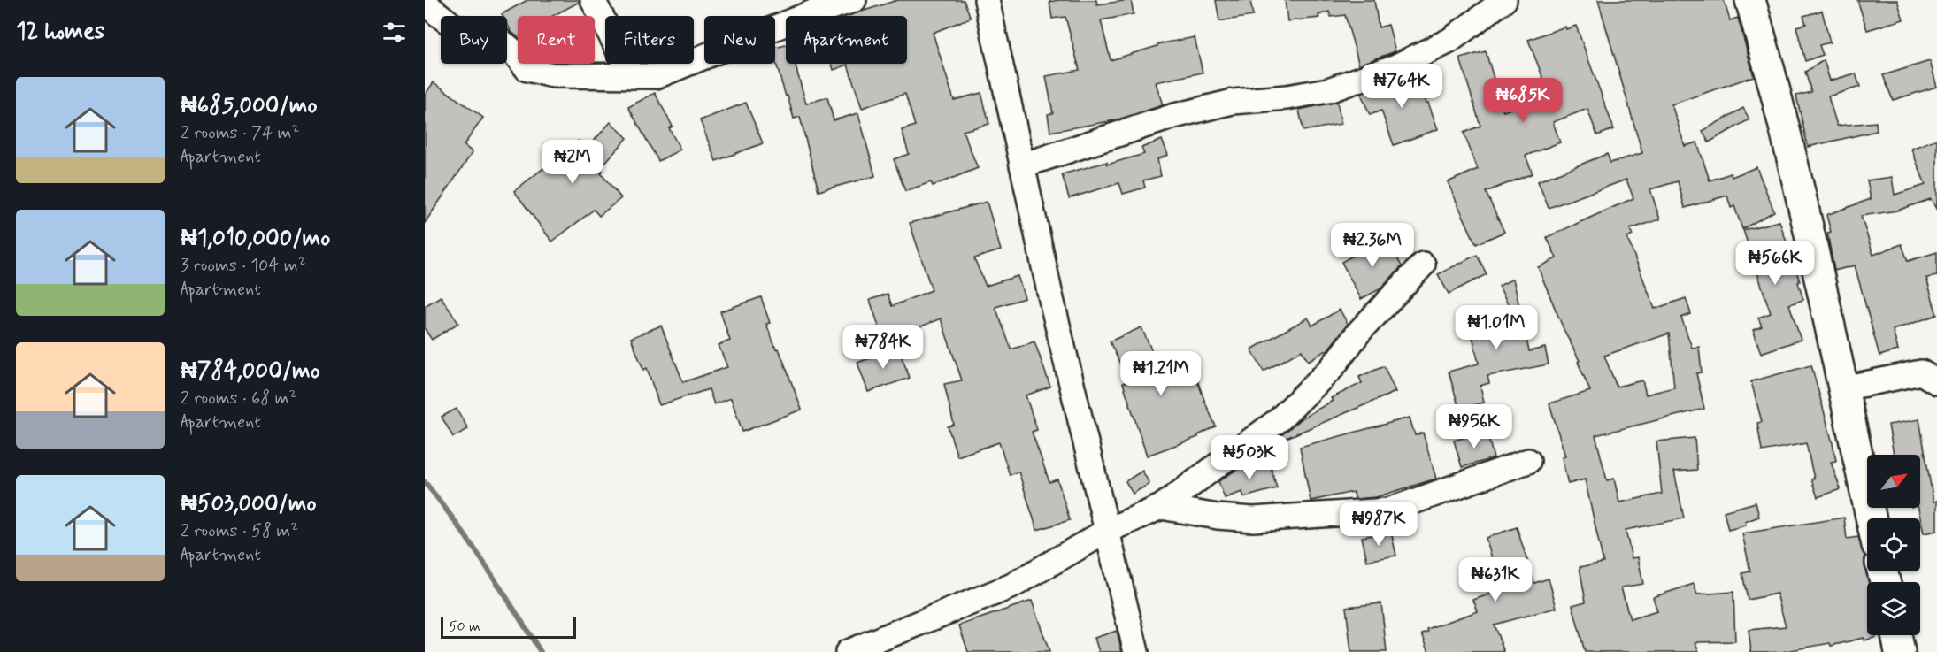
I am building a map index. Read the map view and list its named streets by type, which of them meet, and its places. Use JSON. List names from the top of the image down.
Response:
{
  "scale_bar": "50 m",
  "north": "top right",
  "page": {
    "heading": "12 homes",
    "chip": [
      "Buy",
      "Rent",
      "Filters",
      "New",
      "Apartment"
    ],
    "list": [
      {
        "name": "₦685,000/mo",
        "note": "2 rooms · 74 m² · Apartment"
      },
      {
        "name": "₦1,010,000/mo",
        "note": "3 rooms · 104 m² · Apartment"
      },
      {
        "name": "₦784,000/mo",
        "note": "2 rooms · 68 m² · Apartment"
      },
      {
        "name": "₦503,000/mo",
        "note": "2 rooms · 58 m² · Apartment"
      }
    ],
    "price": [
      "₦764K",
      "₦685K",
      "₦2M",
      "₦2.36M",
      "₦566K",
      "₦1.01M",
      "₦784K",
      "₦1.21M",
      "₦956K",
      "₦503K",
      "₦987K",
      "₦631K"
    ],
    "scale": "50 m"
  }
}
